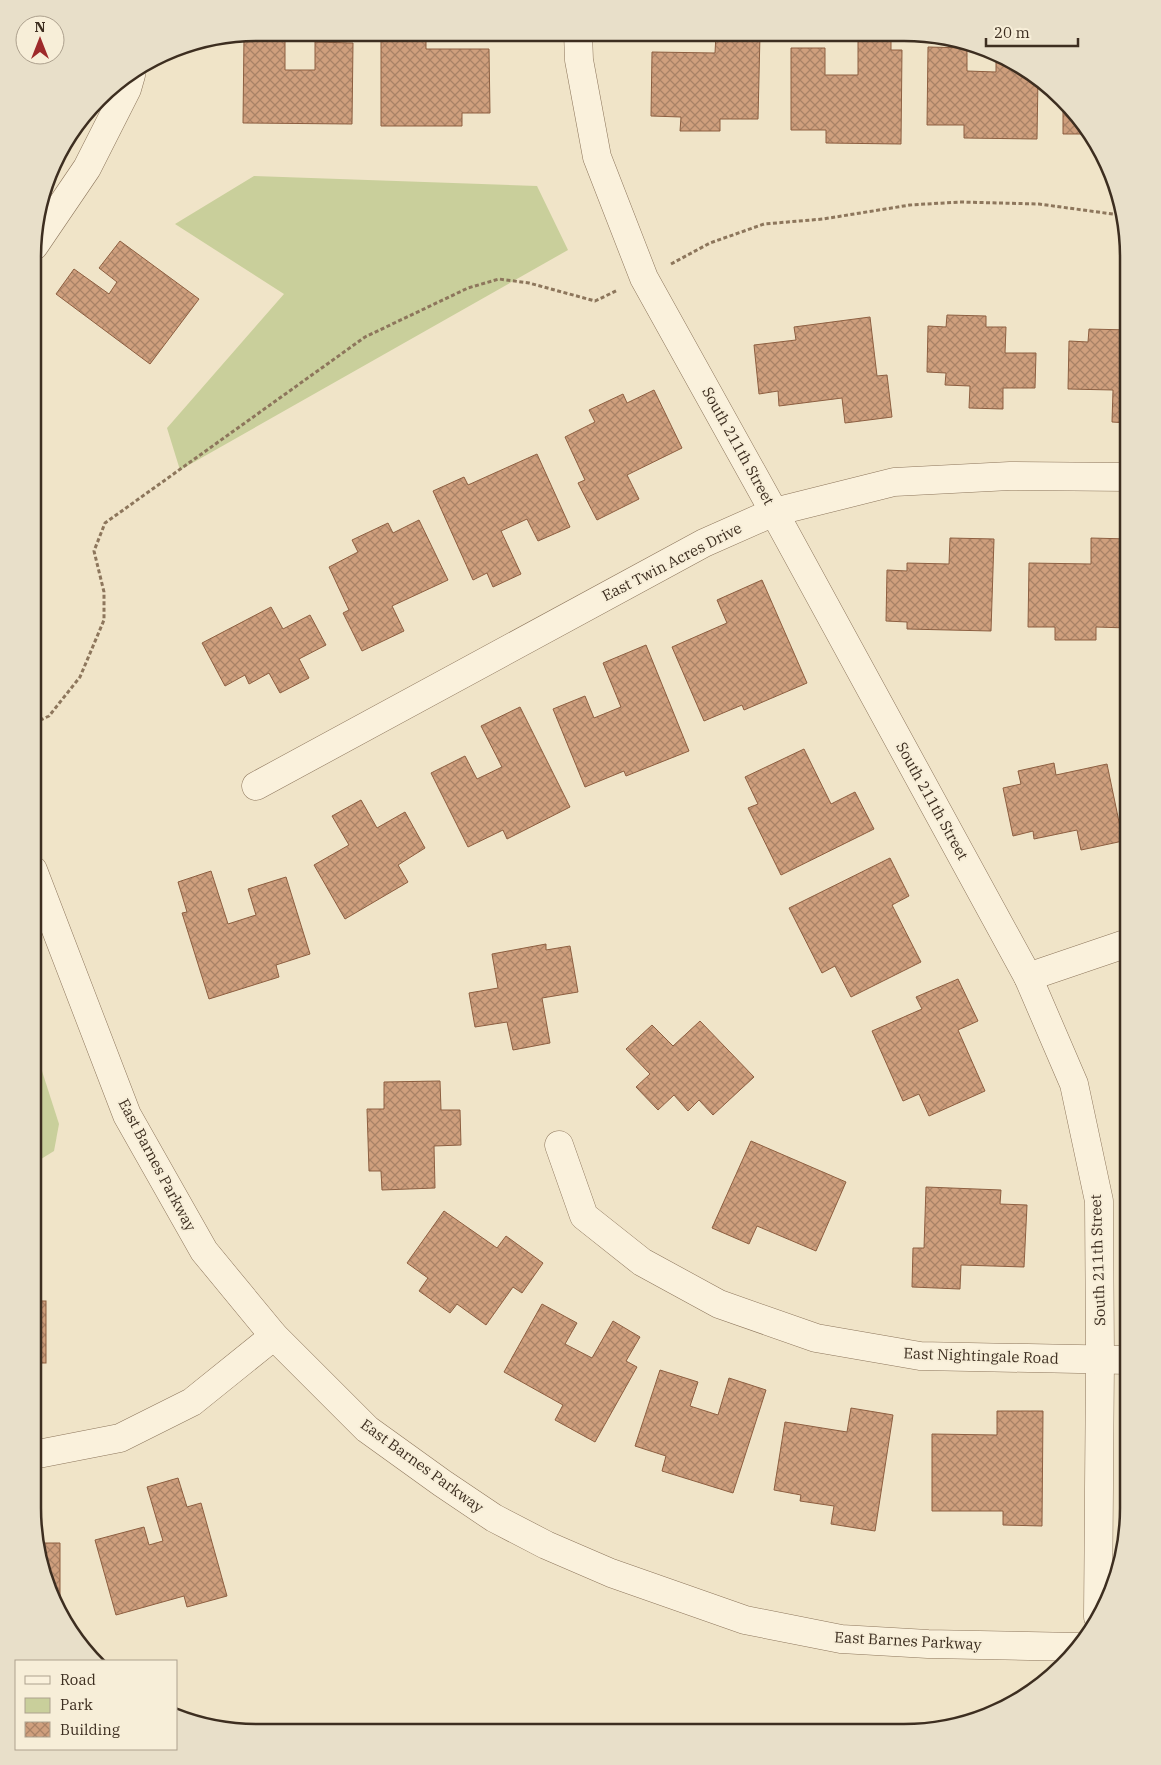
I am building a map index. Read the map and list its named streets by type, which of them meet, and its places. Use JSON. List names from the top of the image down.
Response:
{
  "streets": {
    "street": [
      "South 211th Street",
      "East Twin Acres Drive",
      "East Barnes Parkway",
      "East Nightingale Road"
    ]
  },
  "crossings": [
    ["South 211th Street", "East Twin Acres Drive"],
    ["South 211th Street", "East Nightingale Road"]
  ],
  "legend": ["Road", "Park", "Building"],
  "scale_bar": "20 m",
  "north": "top"
}
